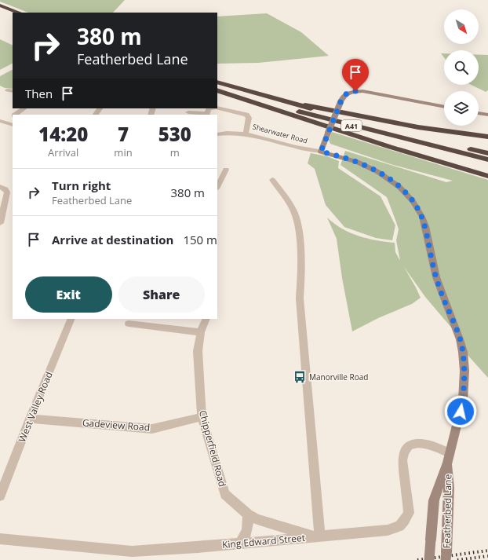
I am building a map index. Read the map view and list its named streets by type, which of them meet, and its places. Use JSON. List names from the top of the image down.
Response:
{
  "streets": {
    "highway": ["A41"],
    "street": [
      "Shearwater Road",
      "West Valley Road",
      "Gadeview Road",
      "Chipperfield Road",
      "Featherbed Lane",
      "King Edward Street"
    ]
  },
  "crossings": [
    ["Shearwater Road", "Featherbed Lane"],
    ["West Valley Road", "Gadeview Road"],
    ["Gadeview Road", "Chipperfield Road"],
    ["Chipperfield Road", "King Edward Street"],
    ["Featherbed Lane", "King Edward Street"]
  ],
  "places": {
    "bus stop": ["Manorville Road"]
  },
  "north": "bottom right",
  "page": {
    "turn": ["380 m", "Featherbed Lane"],
    "then": "Then",
    "eta": [
      "14:20",
      "Arrival",
      "7",
      "min",
      "530",
      "m"
    ],
    "list": [
      {
        "name": "Turn right",
        "note": "Featherbed Lane",
        "value": "380 m"
      },
      {
        "name": "Arrive at destination",
        "value": "150 m"
      }
    ],
    "buttons": ["Exit", "Share"]
  }
}
